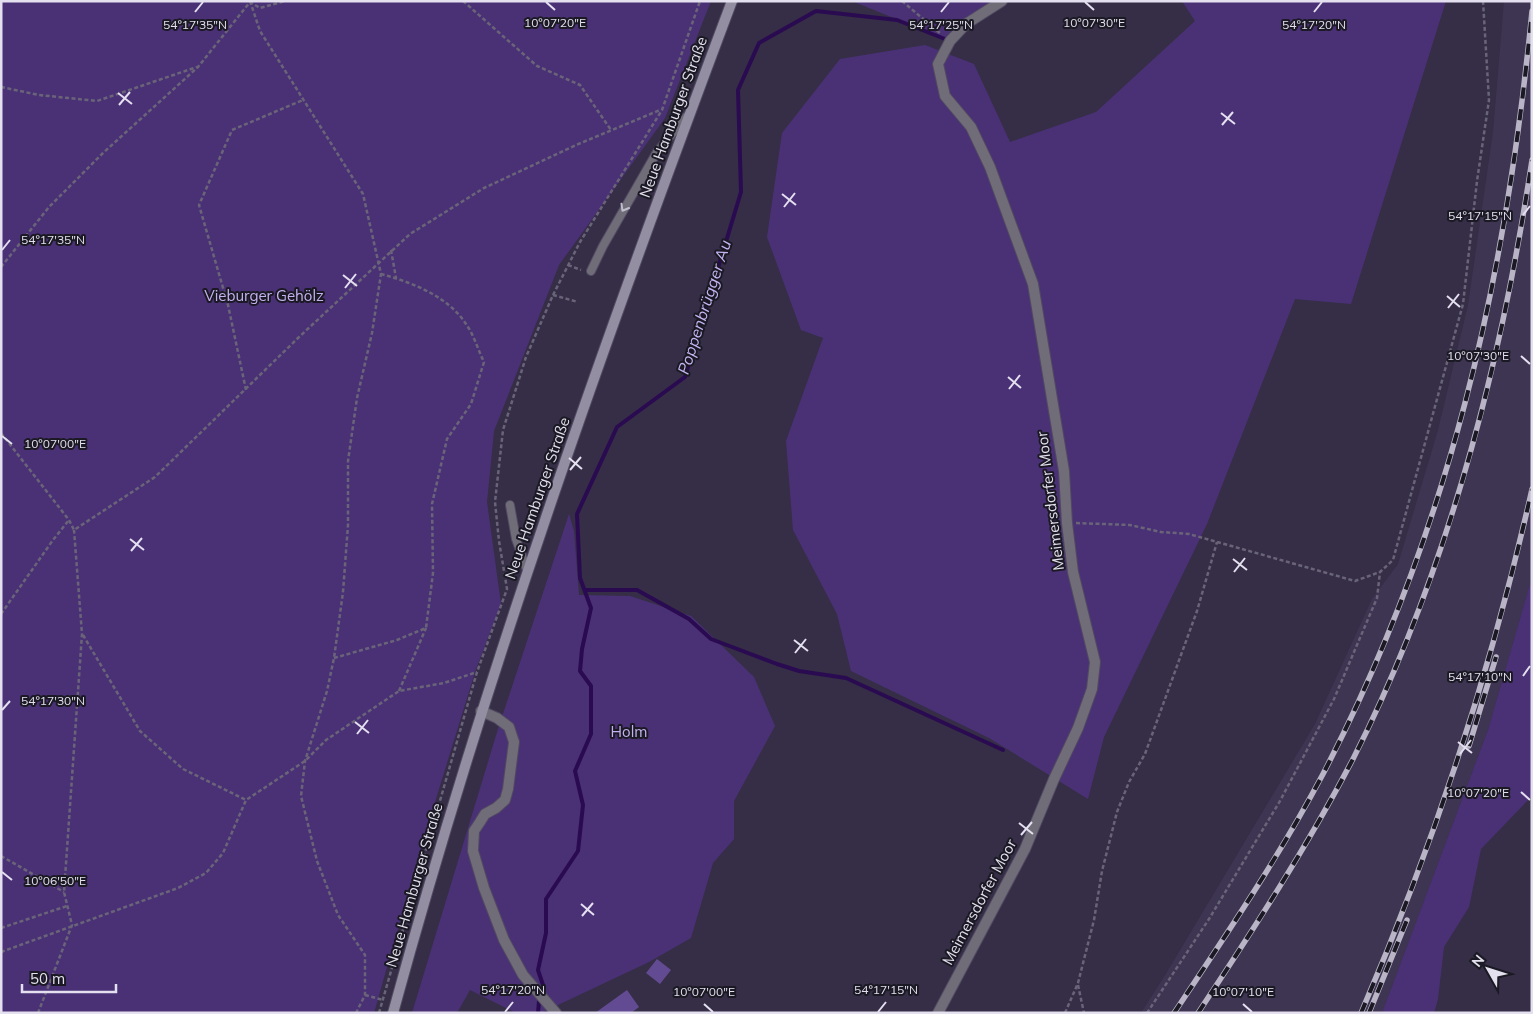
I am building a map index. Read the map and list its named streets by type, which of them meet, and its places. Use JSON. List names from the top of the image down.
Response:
{
  "streets": {
    "main road": ["Neue Hamburger Straße"],
    "street": ["Meimersdorfer Moor"]
  },
  "water": ["Poppenbrügger Au"],
  "parks": ["Vieburger Gehölz", "Holm"],
  "scale_bar": "50 m",
  "north": "top left",
  "coordinates": [
    "10°07'20\"E",
    "10°07'30\"E",
    "54°17'35\"N",
    "54°17'25\"N",
    "54°17'20\"N",
    "54°17'15\"N",
    "10°07'00\"E",
    "54°17'10\"N",
    "54°17'30\"N",
    "10°06'50\"E",
    "10°07'10\"E"
  ]
}
